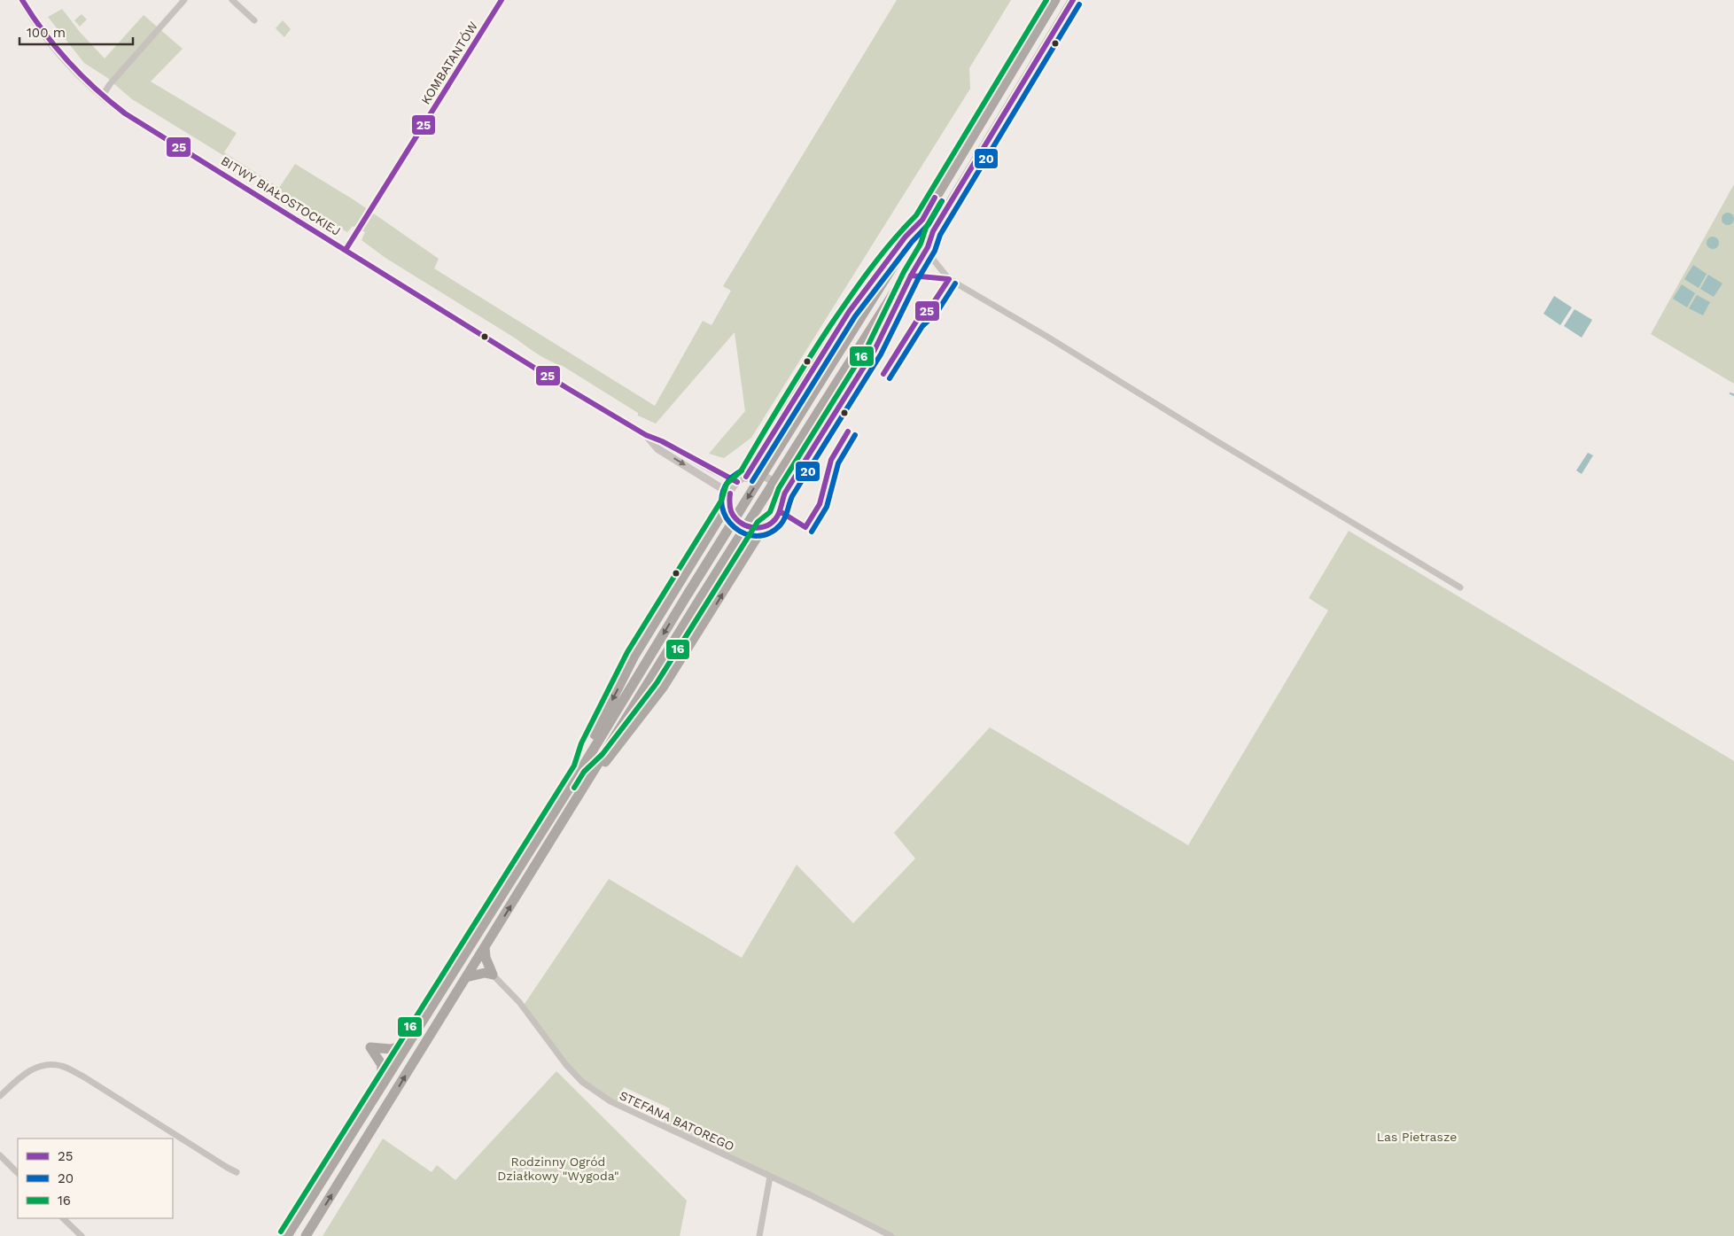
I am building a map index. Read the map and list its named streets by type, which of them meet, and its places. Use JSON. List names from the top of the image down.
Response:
{
  "streets": {
    "street": ["KOMBATANTÓW", "BITWY BIAŁOSTOCKIEJ", "STEFANA BATOREGO"]
  },
  "crossings": [
    ["KOMBATANTÓW", "BITWY BIAŁOSTOCKIEJ"]
  ],
  "parks": ["Las Pietrasze", "Rodzinny Ogród Działkowy \"Wygoda\""],
  "lines": ["transit line 25", "transit line 16", "transit line 20"],
  "legend": ["25", "20", "16"],
  "scale_bar": "100 m"
}
